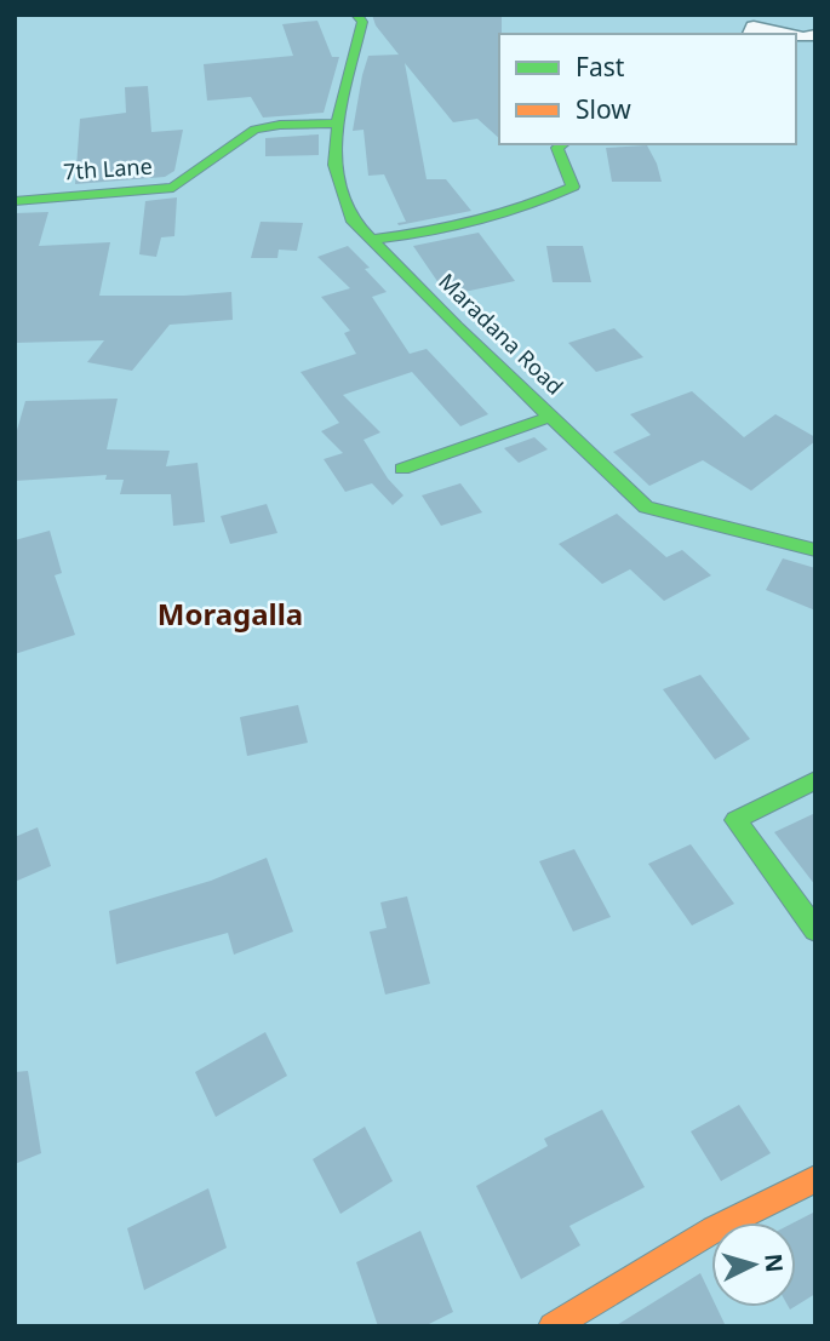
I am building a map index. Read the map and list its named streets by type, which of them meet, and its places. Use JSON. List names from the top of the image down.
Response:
{
  "streets": {
    "street": ["7th Lane", "Maradana Road"]
  },
  "crossings": [
    ["7th Lane", "Maradana Road"]
  ],
  "districts": ["Moragalla"],
  "legend": ["Fast", "Slow"],
  "north": "right"
}
